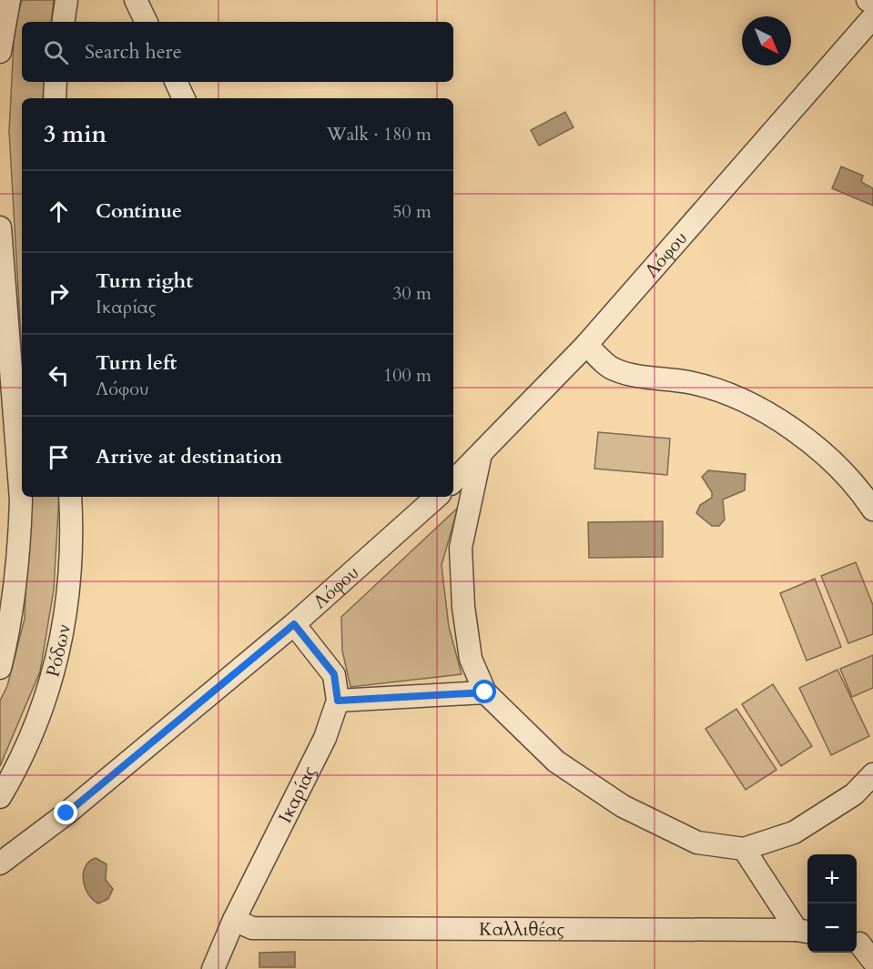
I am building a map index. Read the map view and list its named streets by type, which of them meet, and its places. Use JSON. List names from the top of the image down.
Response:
{
  "streets": {
    "street": [
      "Λόφου",
      "Ρόδων",
      "Ικαρίας",
      "Καλλιθέας"
    ]
  },
  "crossings": [
    ["Λόφου", "Ικαρίας"],
    ["Ικαρίας", "Καλλιθέας"]
  ],
  "north": "bottom right",
  "page": {
    "search": "Search here",
    "heading": ["3 min", "Walk · 180 m"],
    "list": [
      ["Continue", "50 m"],
      ["Turn right", "Ικαρίας", "30 m"],
      ["Turn left", "Λόφου", "100 m"],
      "Arrive at destination"
    ],
    "map_buttons": ["+", "−"]
  }
}
